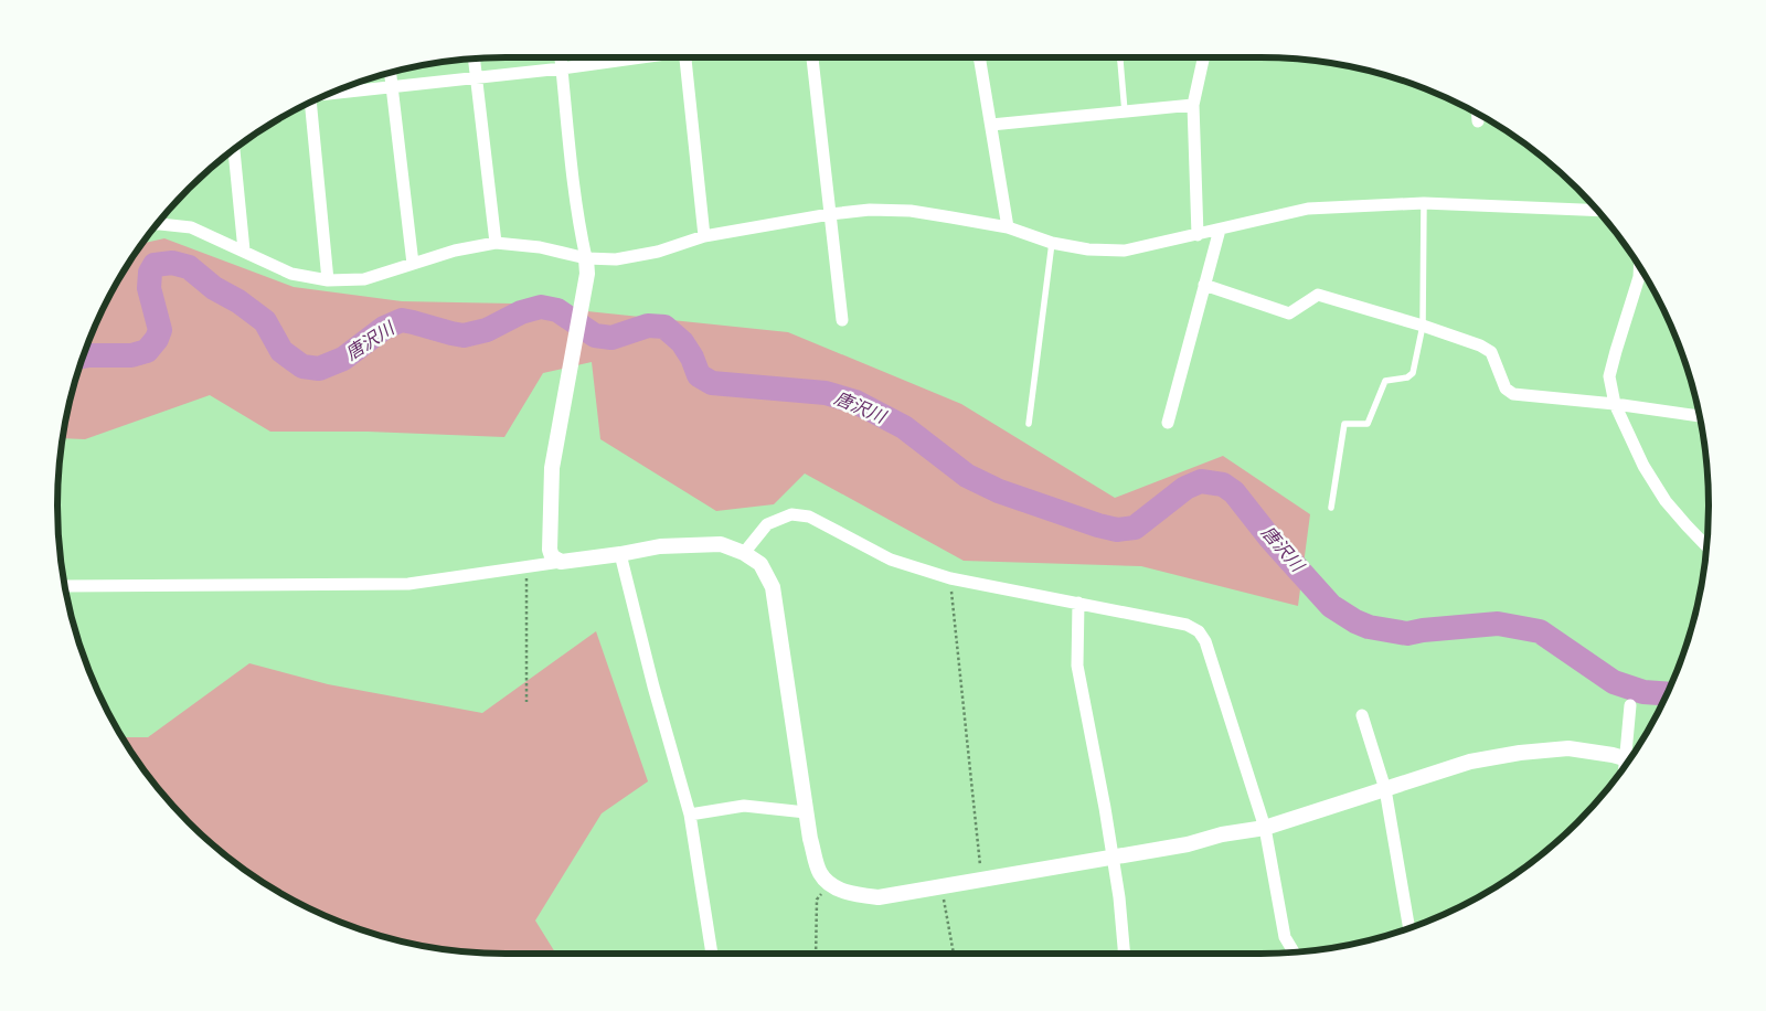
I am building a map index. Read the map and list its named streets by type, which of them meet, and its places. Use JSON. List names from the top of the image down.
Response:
{
  "water": ["唐沢川"]
}
